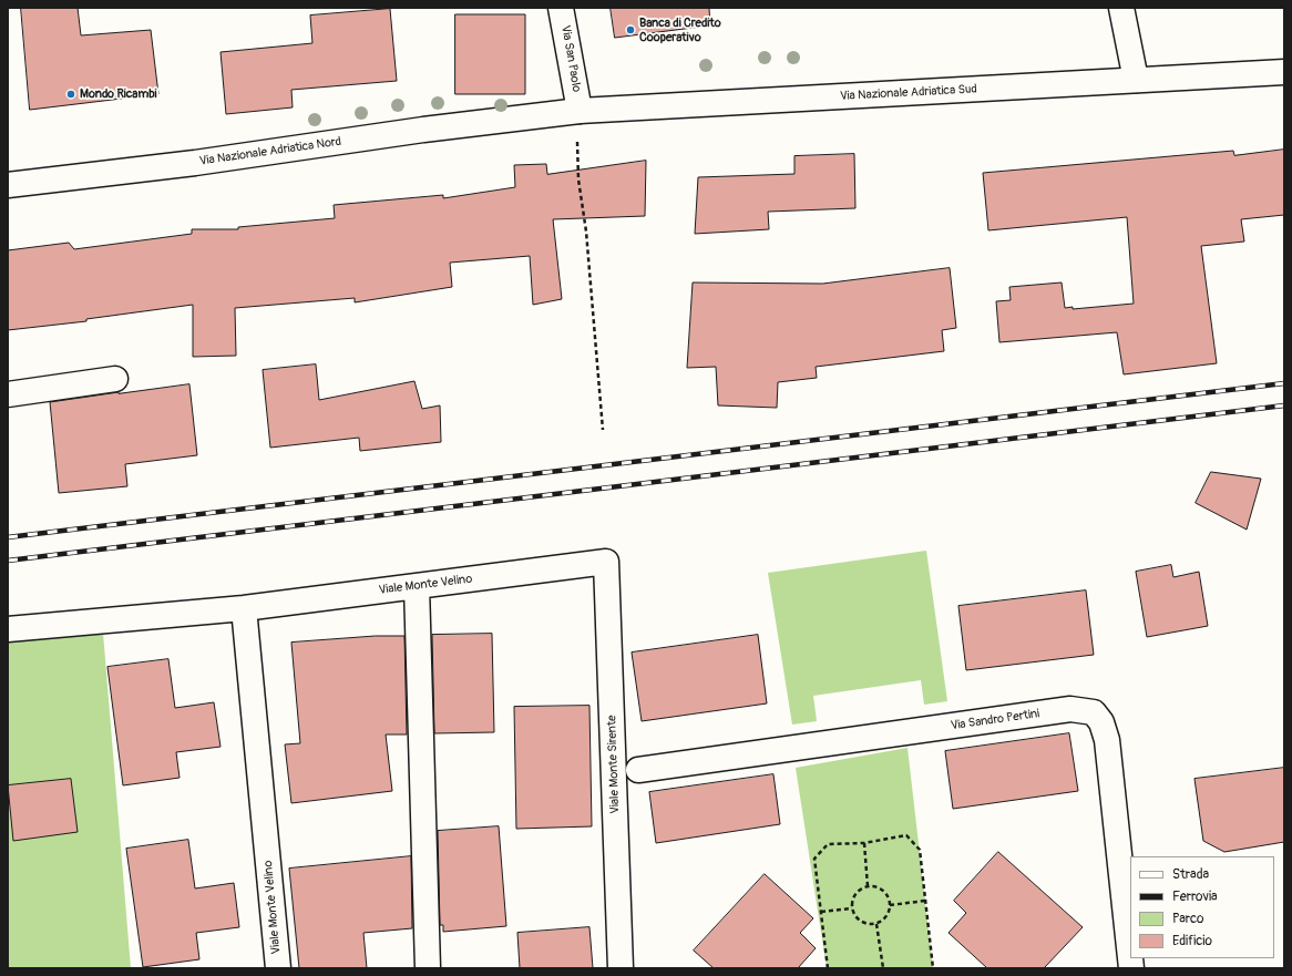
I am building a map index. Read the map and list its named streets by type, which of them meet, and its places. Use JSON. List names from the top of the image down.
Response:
{
  "streets": {
    "street": [
      "Via San Paolo",
      "Via Nazionale Adriatica Sud",
      "Via Nazionale Adriatica Nord",
      "Viale Monte Velino",
      "Via Sandro Pertini",
      "Viale Monte Sirente"
    ]
  },
  "crossings": [
    ["Via San Paolo", "Via Nazionale Adriatica Sud"],
    ["Via Nazionale Adriatica Sud", "Via Nazionale Adriatica Nord"],
    ["Viale Monte Velino", "Viale Monte Sirente"]
  ],
  "places": ["Banca di Credito Cooperativo", "Mondo Ricambi"],
  "legend": [
    "Strada",
    "Ferrovia",
    "Parco",
    "Edificio"
  ]
}
